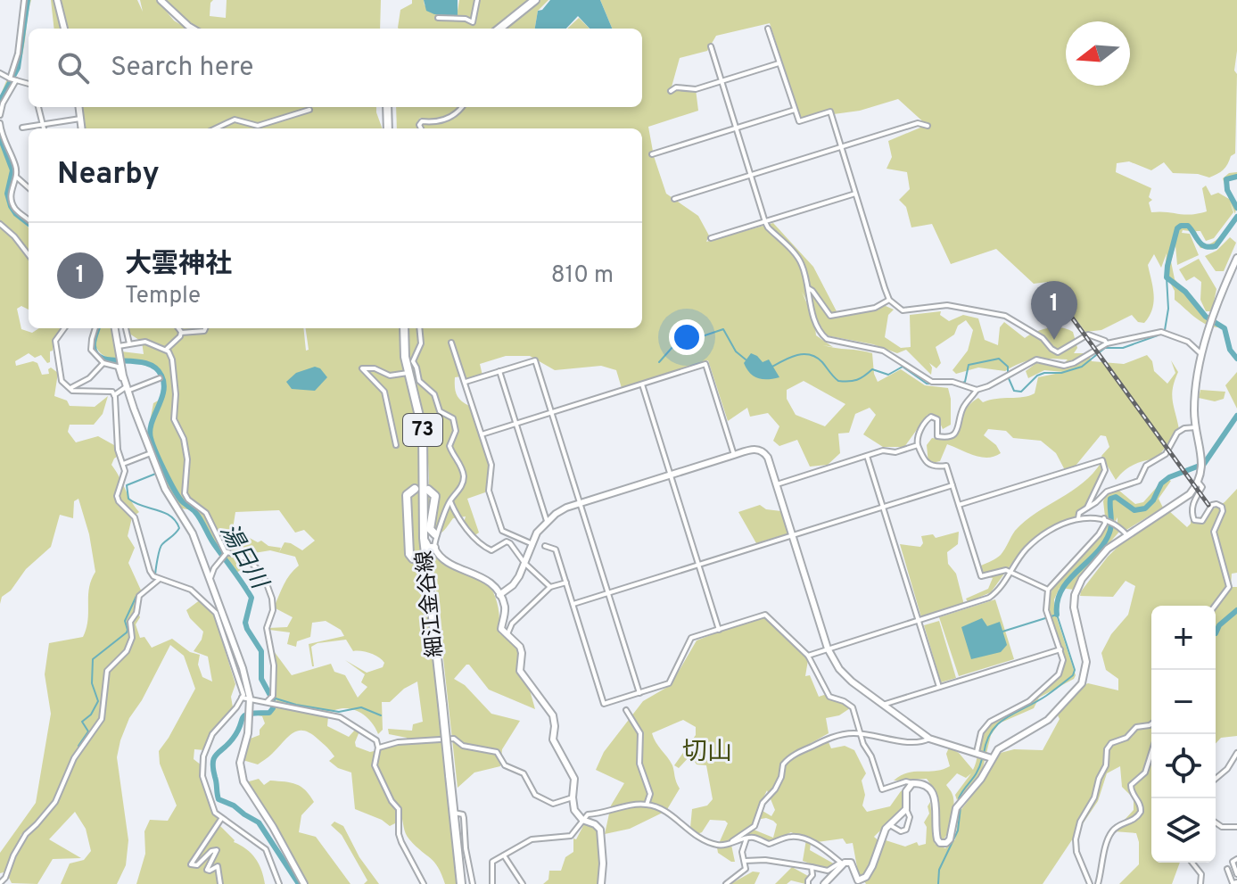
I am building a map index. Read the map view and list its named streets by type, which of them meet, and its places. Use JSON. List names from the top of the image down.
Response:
{
  "streets": {
    "main road": ["73", "細江金谷線"]
  },
  "districts": ["切山"],
  "water": ["湯日川"],
  "north": "left",
  "page": {
    "search": "Search here",
    "heading": "Nearby",
    "list": [
      {
        "mark": "1",
        "name": "大雲神社",
        "note": "Temple",
        "value": "810 m"
      }
    ],
    "pins": "1",
    "map_buttons": ["+", "−"]
  }
}
